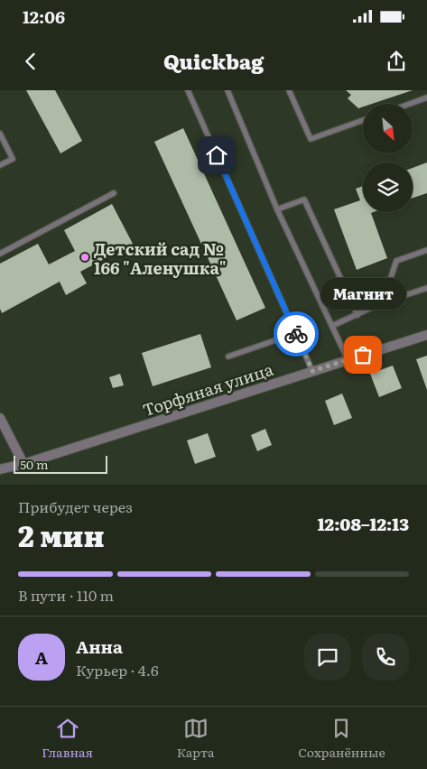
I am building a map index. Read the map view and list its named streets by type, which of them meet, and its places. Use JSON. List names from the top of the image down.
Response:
{
  "streets": {
    "street": ["Торфяная улица"]
  },
  "places": ["Детский сад № 166 \"Аленушка\"", "Магнит"],
  "scale_bar": "50 m",
  "north": "bottom right",
  "page": {
    "status": "12:06",
    "header": "Quickbag",
    "bubble": "Магнит",
    "scale": "50 m",
    "heading": ["2 мин", "Прибудет через", "12:08–12:13"],
    "panel": ["Анна", "Курьер · 4.6"],
    "bar": "В пути · 110 m",
    "round": "А",
    "tabs": ["Главная", "Карта", "Сохранённые"]
  }
}
